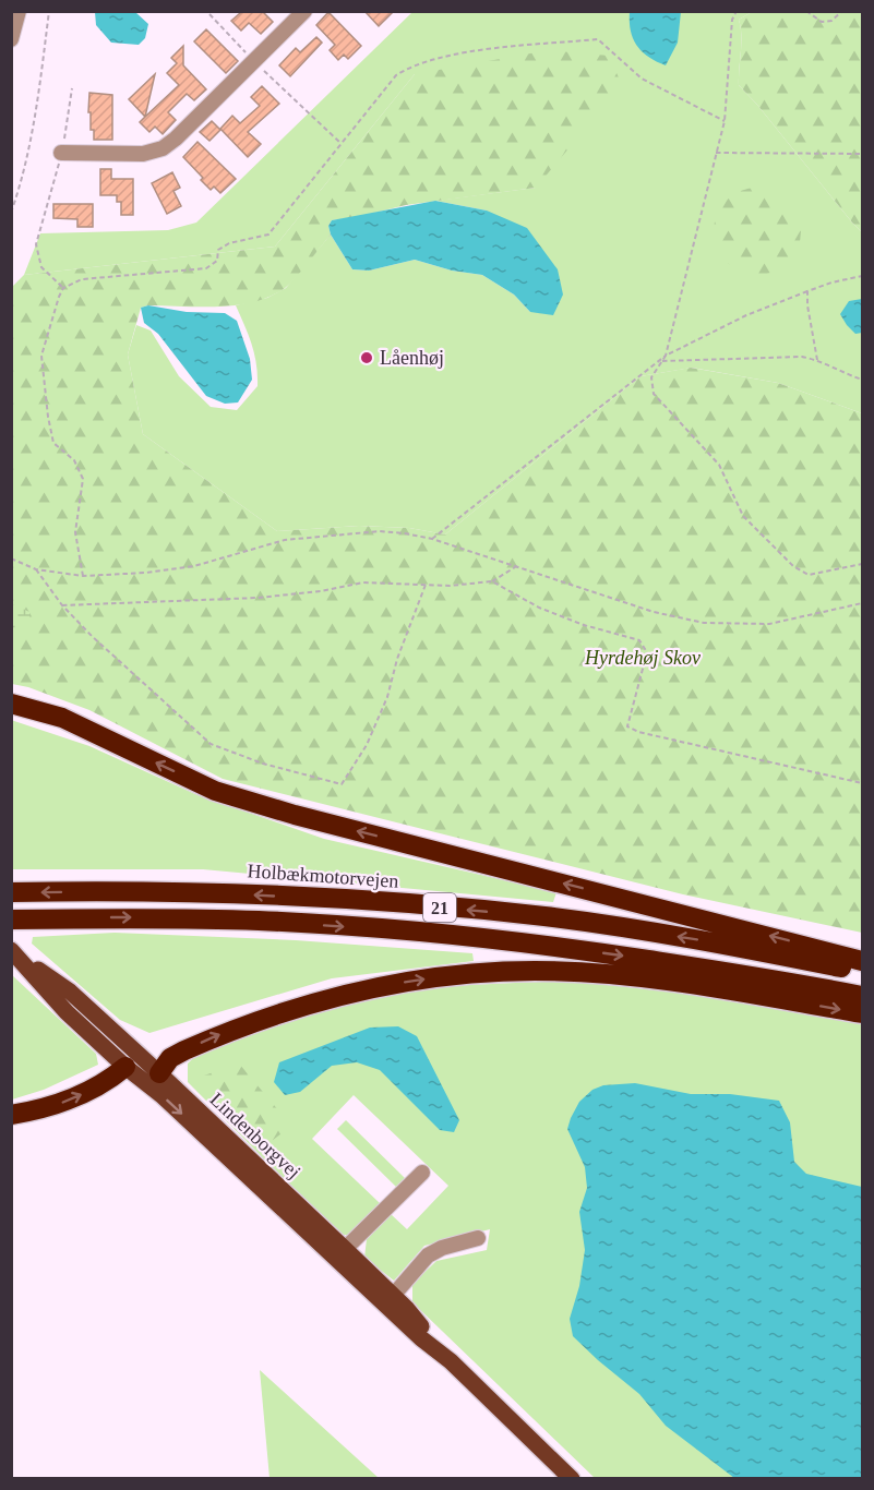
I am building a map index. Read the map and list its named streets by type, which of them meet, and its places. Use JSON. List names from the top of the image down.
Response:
{
  "streets": {
    "highway": ["Holbækmotorvejen", "21"],
    "main road": ["Lindenborgvej"]
  },
  "parks": ["Hyrdehøj Skov"],
  "places": ["Låenhøj"]
}
